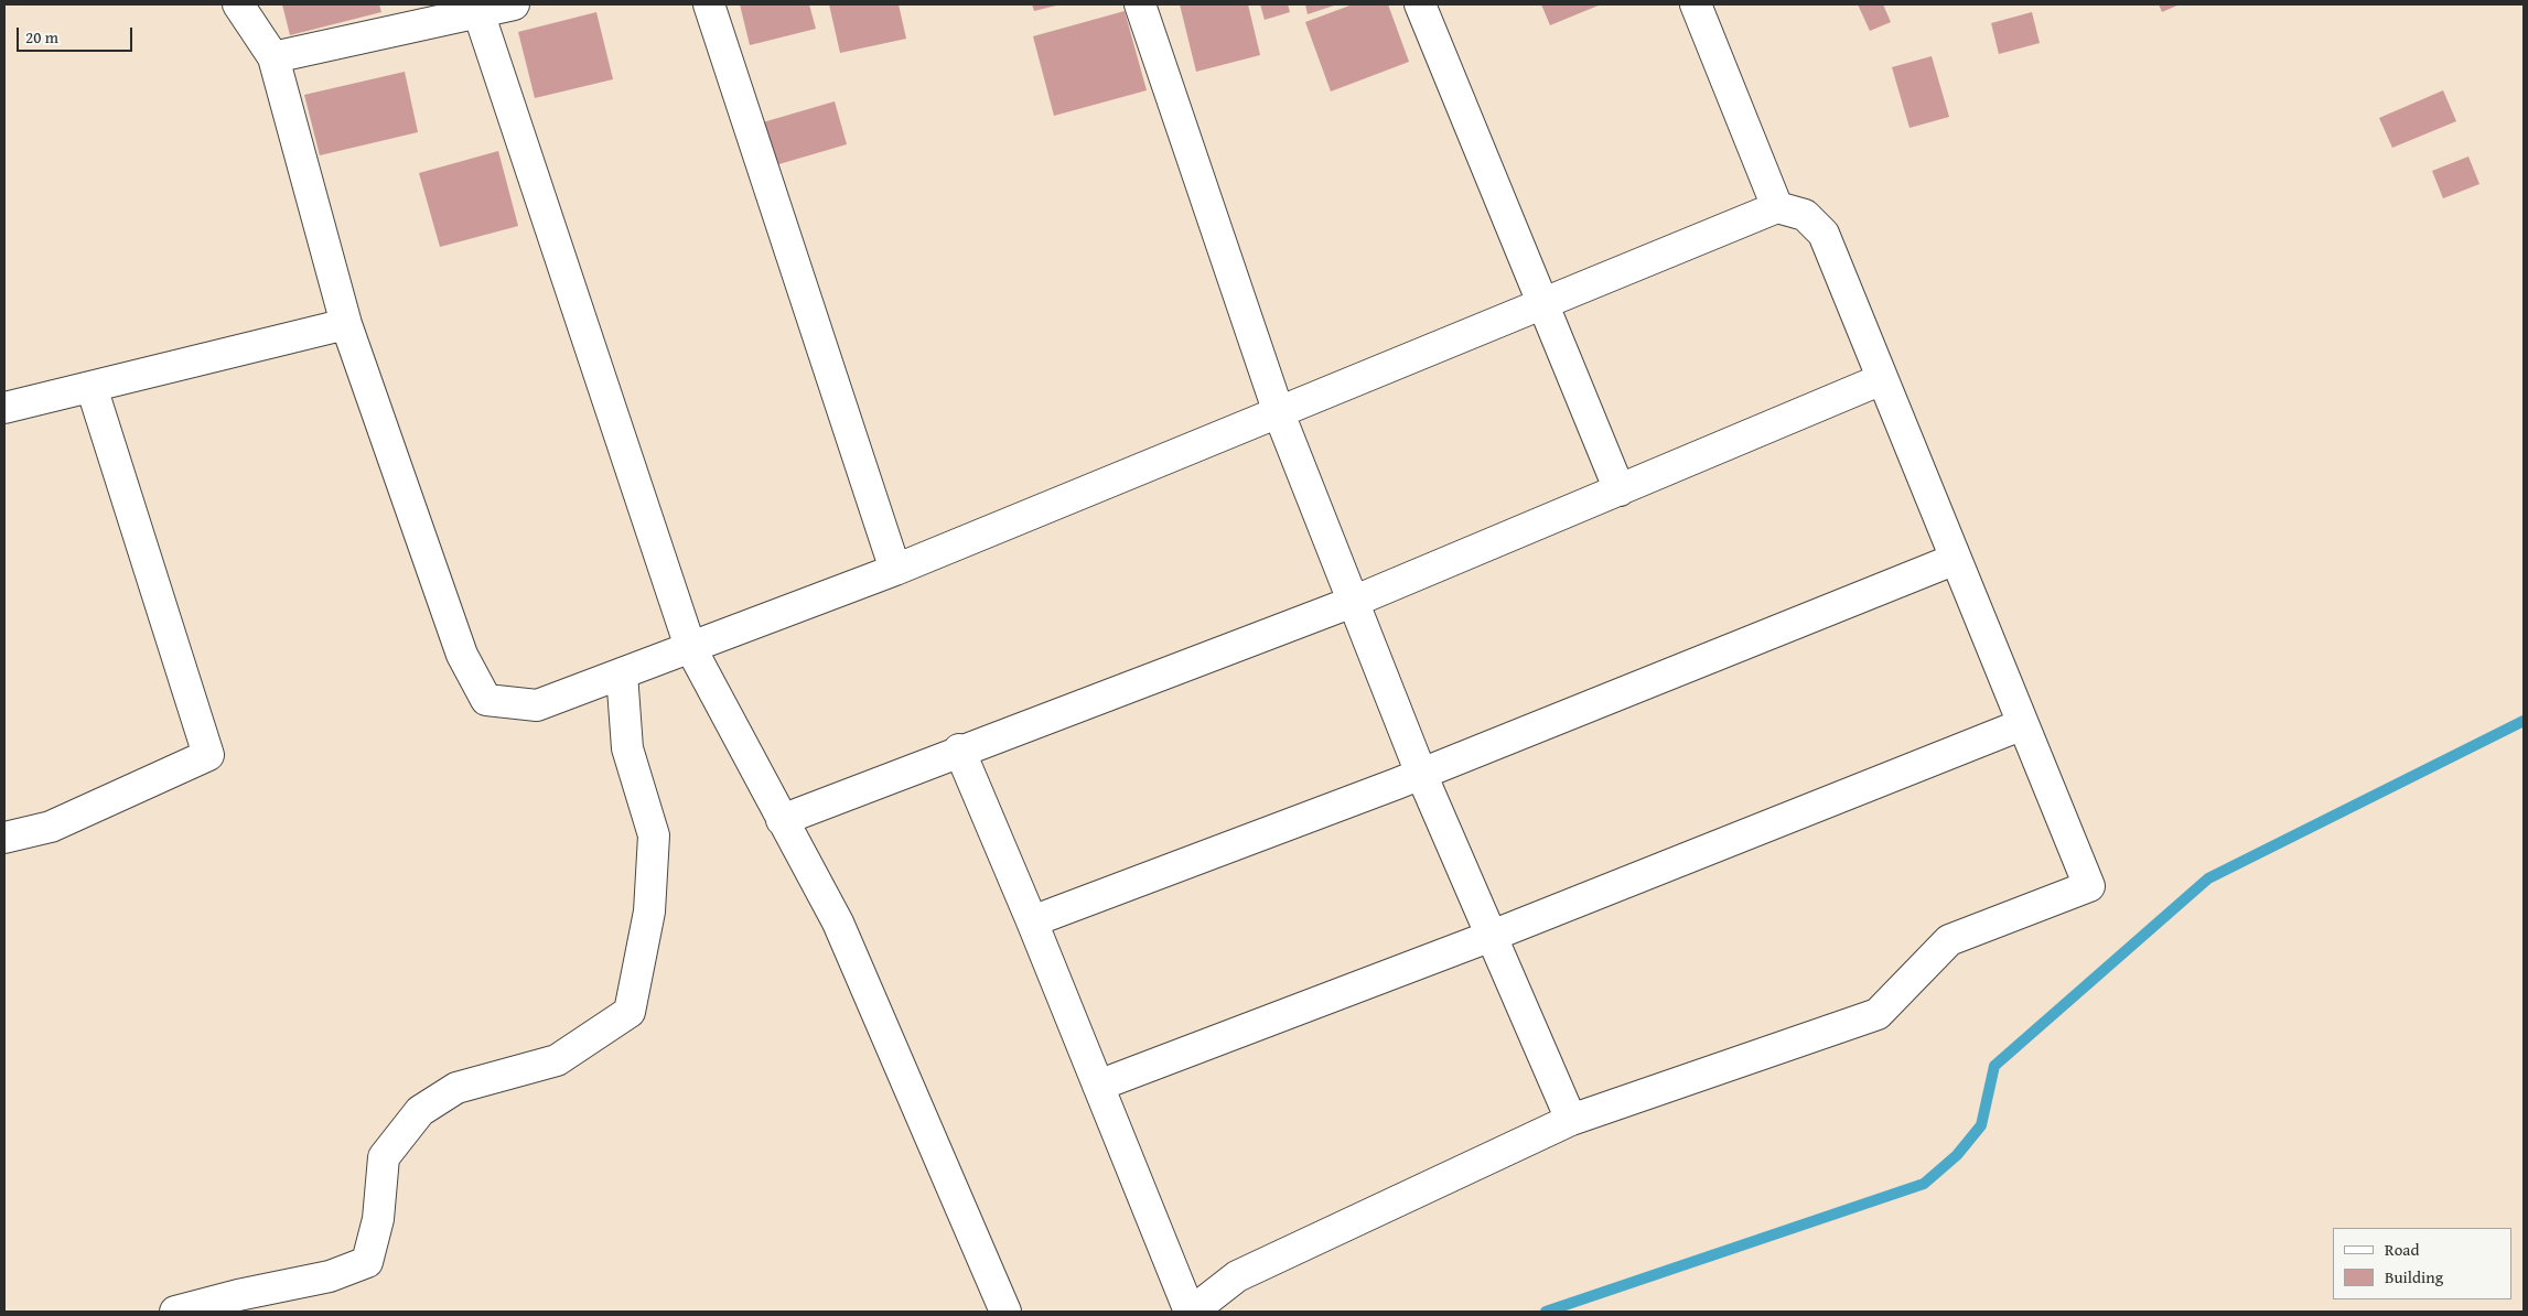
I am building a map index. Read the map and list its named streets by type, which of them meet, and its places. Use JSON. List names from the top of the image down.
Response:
{
  "legend": ["Road", "Building"],
  "scale_bar": "20 m"
}
